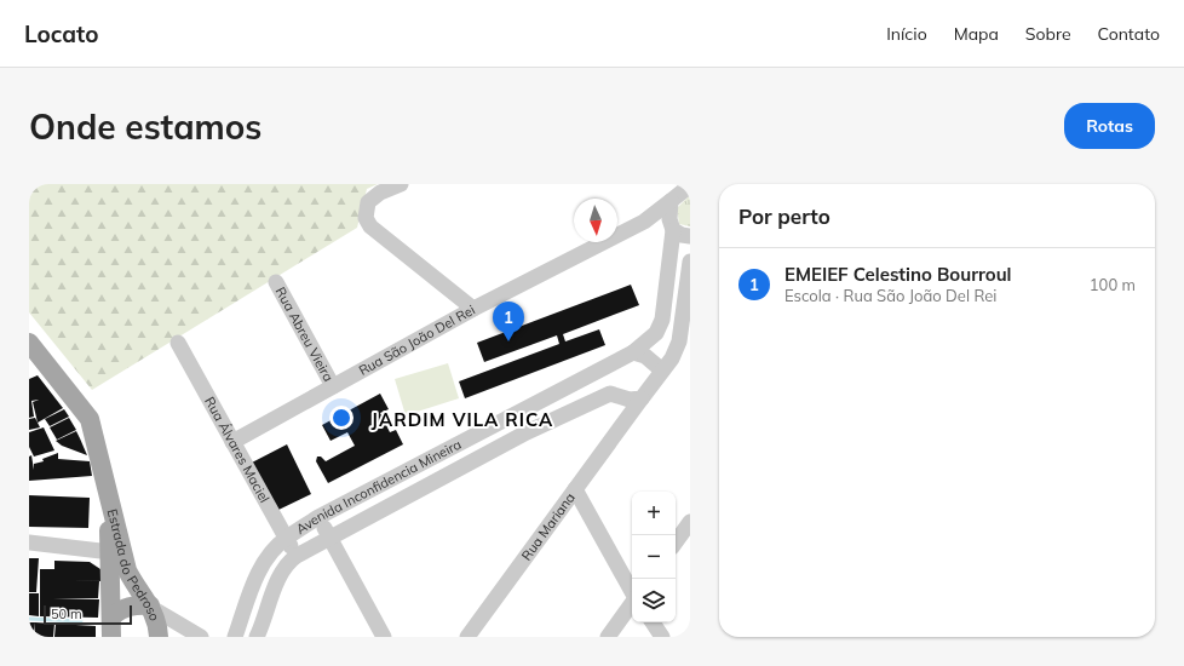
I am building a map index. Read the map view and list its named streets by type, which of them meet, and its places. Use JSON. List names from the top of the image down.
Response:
{
  "streets": {
    "main road": ["Estrada do Pedroso"],
    "street": [
      "Rua Abreu Vieira",
      "Rua São João Del Rei",
      "Rua Álvares Maciel",
      "Avenida Inconfidencia Mineira",
      "Rua Mariana"
    ]
  },
  "crossings": [
    ["Rua Abreu Vieira", "Rua São João Del Rei"],
    ["Rua São João Del Rei", "Rua Álvares Maciel"],
    ["Rua São João Del Rei", "Avenida Inconfidencia Mineira"],
    ["Rua Álvares Maciel", "Avenida Inconfidencia Mineira"],
    ["Avenida Inconfidencia Mineira", "Rua Mariana"]
  ],
  "districts": ["JARDIM VILA RICA"],
  "scale_bar": "50 m",
  "north": "bottom",
  "page": {
    "header": "Locato",
    "nav": [
      "Início",
      "Mapa",
      "Sobre",
      "Contato"
    ],
    "buttons": "Rotas",
    "title": "Onde estamos",
    "heading": "Por perto",
    "list": [
      {
        "mark": "1",
        "name": "EMEIEF Celestino Bourroul",
        "note": "Escola · Rua São João Del Rei",
        "value": "100 m"
      }
    ],
    "pins": "1",
    "map_buttons": ["+", "−"],
    "scale": "50 m"
  }
}
